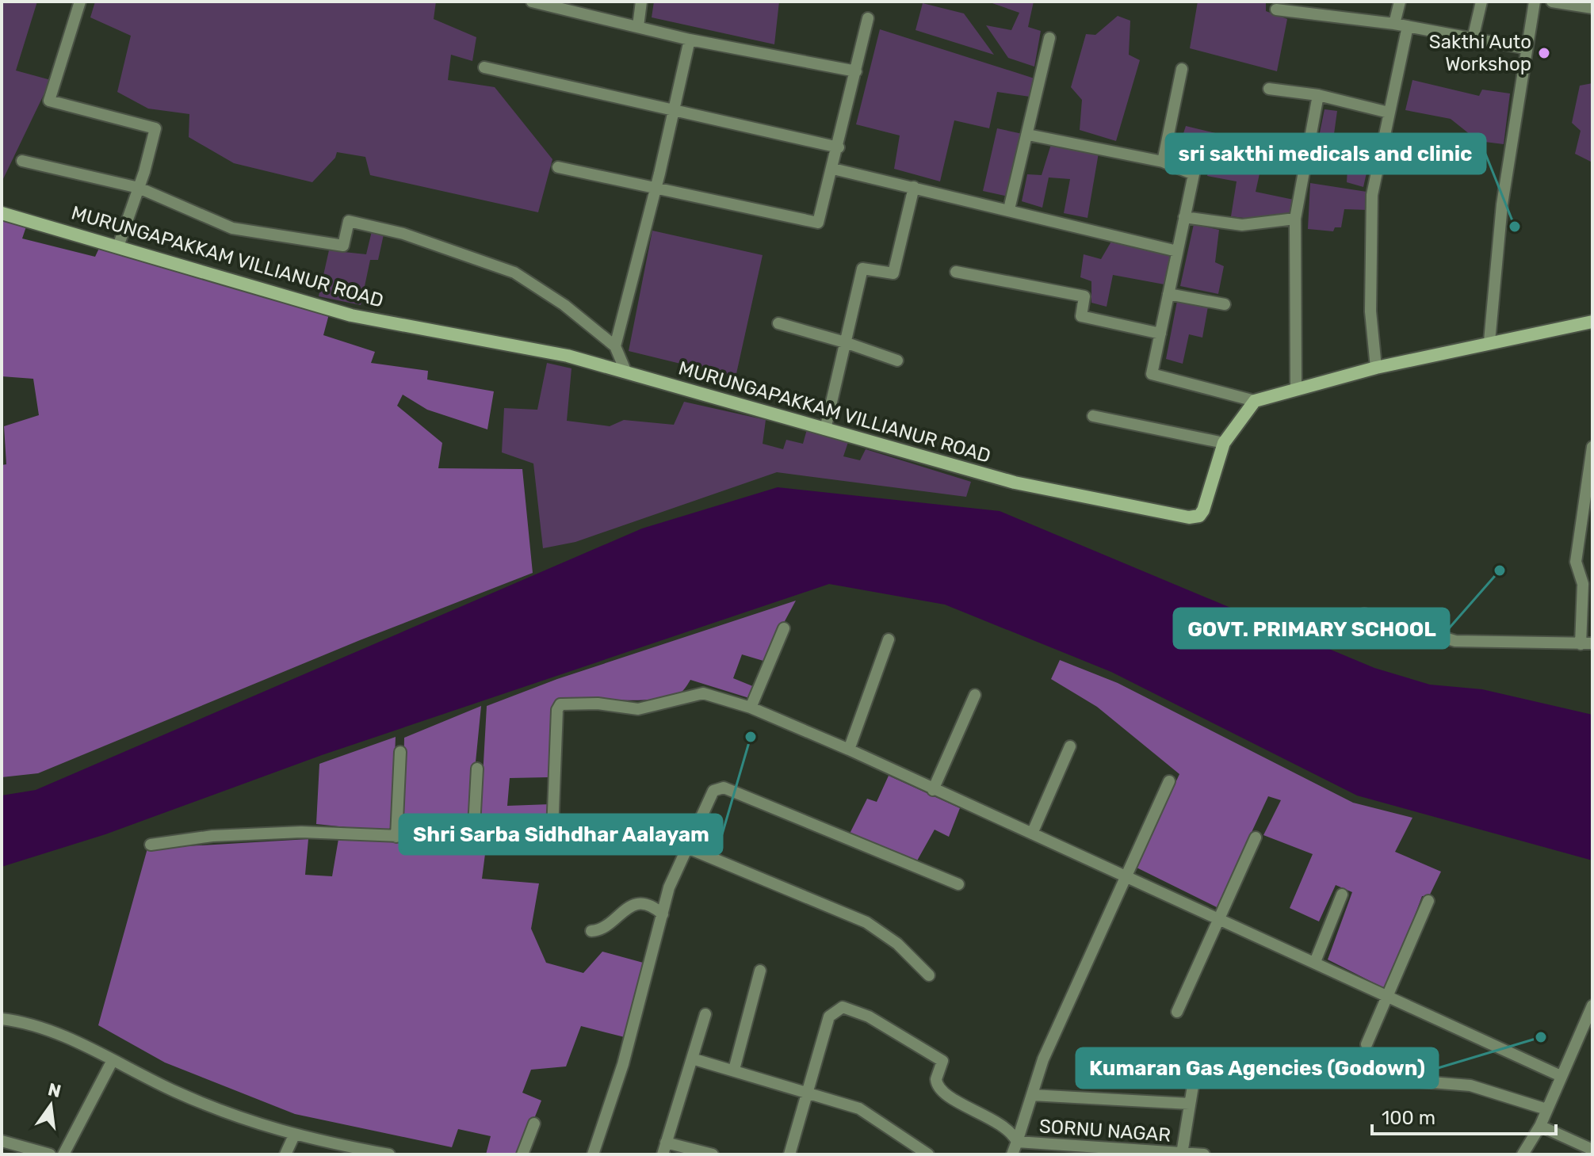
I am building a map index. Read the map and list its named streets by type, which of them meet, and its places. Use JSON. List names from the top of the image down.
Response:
{
  "streets": {
    "main road": ["MURUNGAPAKKAM VILLIANUR ROAD"],
    "street": ["SORNU NAGAR"]
  },
  "places": [
    "Sakthi Auto Workshop",
    "sri sakthi medicals and clinic",
    "GOVT. PRIMARY SCHOOL",
    "Shri Sarba Sidhdhar Aalayam",
    "Kumaran Gas Agencies (Godown)"
  ],
  "scale_bar": "100 m",
  "north": "top"
}
